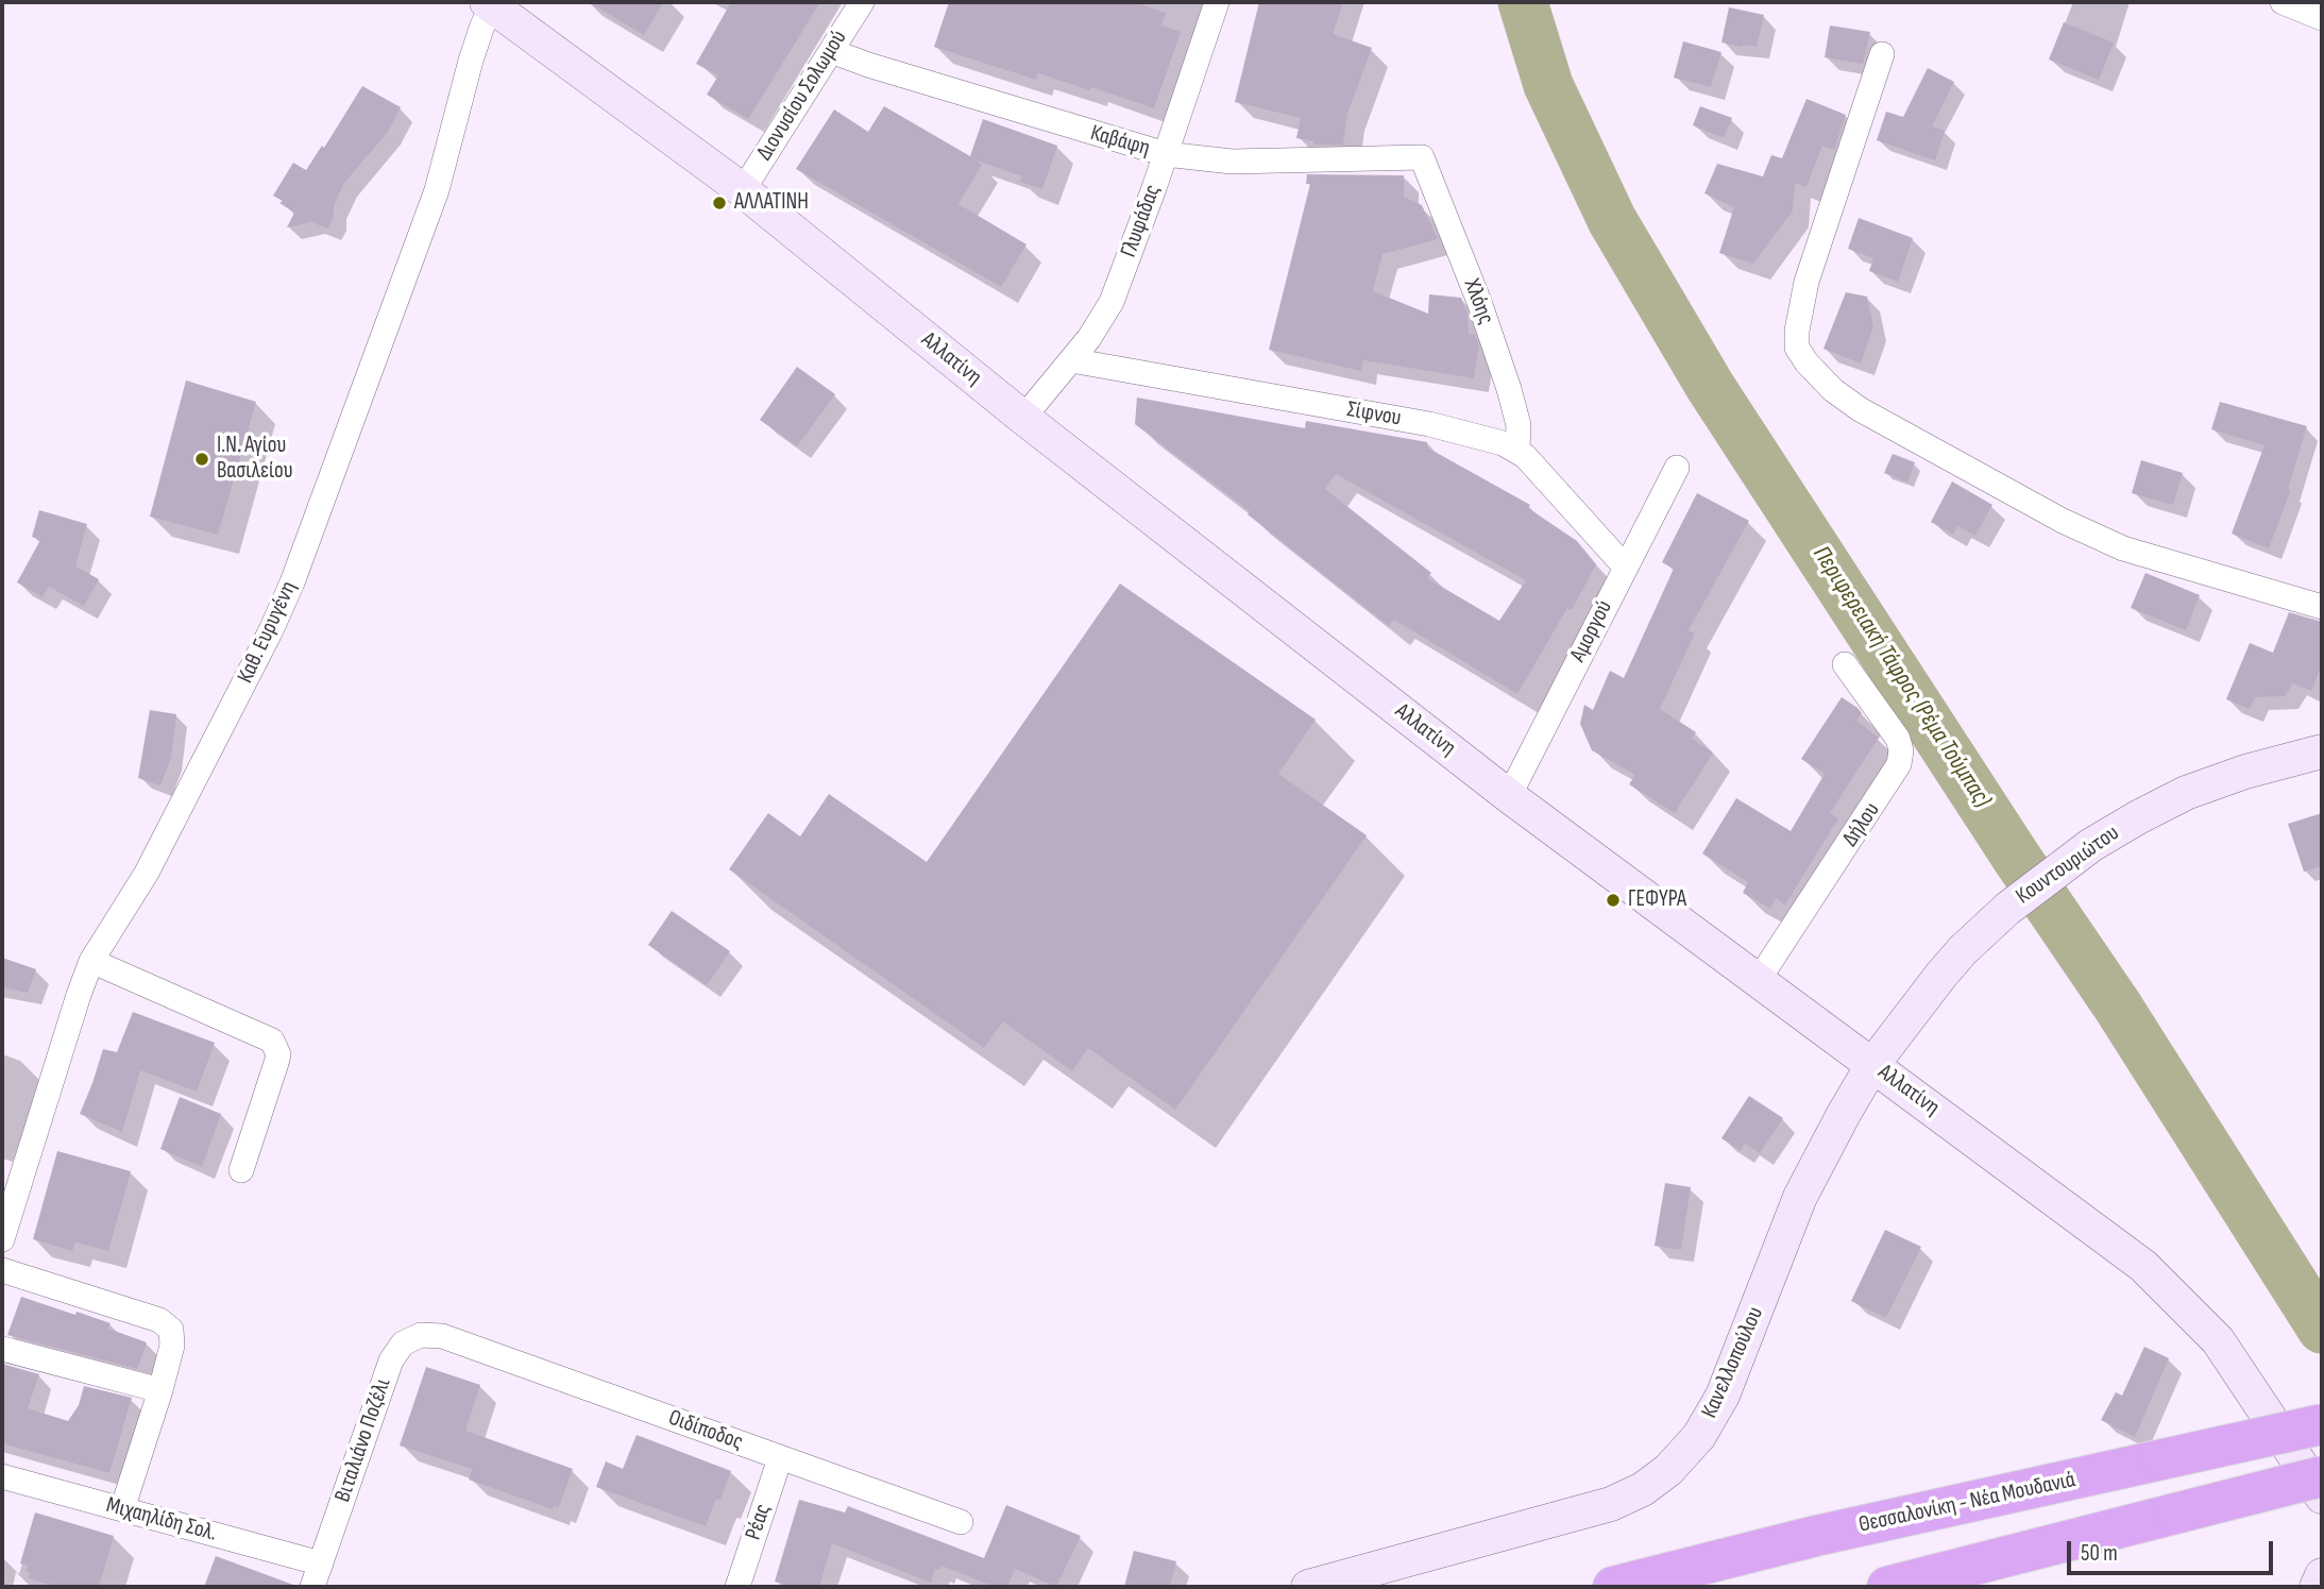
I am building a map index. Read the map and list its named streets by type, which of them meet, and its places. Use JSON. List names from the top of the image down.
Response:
{
  "streets": {
    "highway": ["Θεσσαλονίκη - Νέα Μουδανιά"],
    "main road": ["Αλλατίνη", "Κουντουριώτου", "Κανελλοπούλου"],
    "street": [
      "Διονυσίου Σολωμού",
      "Καβάφη",
      "Γλυφάδας",
      "Χλόης",
      "Σίφνου",
      "Αμοργού",
      "Καθ. Ευρυγένη",
      "Δήλου",
      "Οιδίποδος",
      "Βιταλιάνο Ποζέλι",
      "Μιχαηλίδη Σολ.",
      "Ρέας"
    ]
  },
  "crossings": [
    ["Διονυσίου Σολωμού", "Καβάφη"],
    ["Διονυσίου Σολωμού", "Αλλατίνη"],
    ["Καβάφη", "Γλυφάδας"],
    ["Καβάφη", "Χλόης"],
    ["Γλυφάδας", "Αλλατίνη"],
    ["Γλυφάδας", "Σίφνου"],
    ["Χλόης", "Σίφνου"],
    ["Αλλατίνη", "Αμοργού"],
    ["Αλλατίνη", "Καθ. Ευρυγένη"],
    ["Αλλατίνη", "Δήλου"],
    ["Αλλατίνη", "Κουντουριώτου"],
    ["Αλλατίνη", "Κανελλοπούλου"],
    ["Σίφνου", "Αμοργού"],
    ["Κουντουριώτου", "Κανελλοπούλου"],
    ["Οιδίποδος", "Βιταλιάνο Ποζέλι"],
    ["Οιδίποδος", "Ρέας"],
    ["Βιταλιάνο Ποζέλι", "Μιχαηλίδη Σολ."]
  ],
  "water": ["Περιφερειακή Τάφρος (Ρέμα Τούμπας)"],
  "places": ["ΑΛΛΑΤΙΝΗ", "Ι.Ν. Αγίου Βασιλείου", "ΓΕΦΥΡΑ"],
  "scale_bar": "50 m"
}
